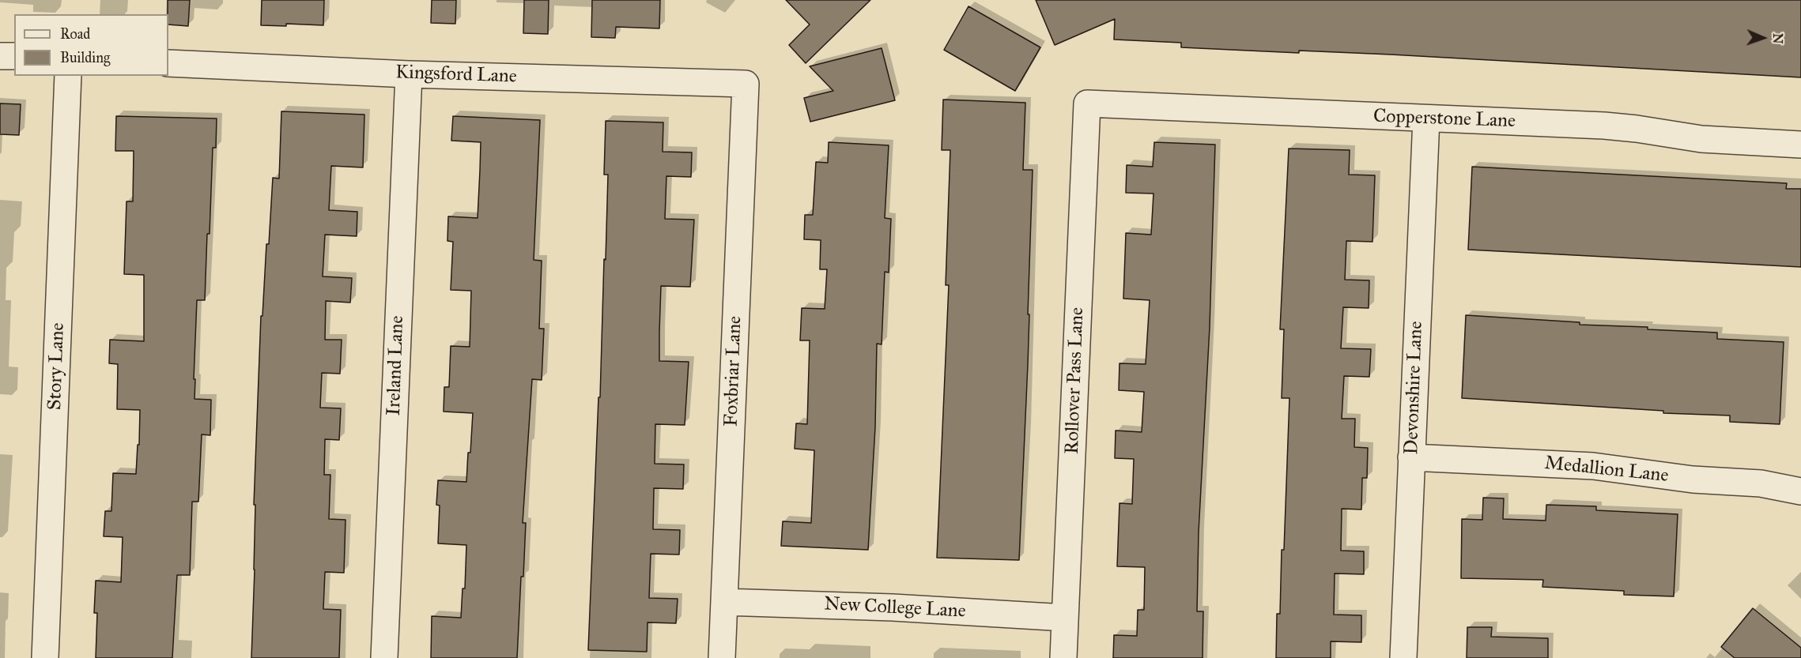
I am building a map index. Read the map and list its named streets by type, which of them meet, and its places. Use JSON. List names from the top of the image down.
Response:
{
  "streets": {
    "street": [
      "Kingsford Lane",
      "Copperstone Lane",
      "Ireland Lane",
      "Story Lane",
      "Foxbriar Lane",
      "Rollover Pass Lane",
      "Devonshire Lane",
      "Medallion Lane",
      "New College Lane"
    ]
  },
  "crossings": [
    ["Kingsford Lane", "Ireland Lane"],
    ["Kingsford Lane", "Foxbriar Lane"],
    ["Copperstone Lane", "Rollover Pass Lane"],
    ["Copperstone Lane", "Devonshire Lane"],
    ["Foxbriar Lane", "New College Lane"],
    ["Rollover Pass Lane", "New College Lane"],
    ["Devonshire Lane", "Medallion Lane"]
  ],
  "legend": ["Road", "Building"],
  "north": "right"
}
